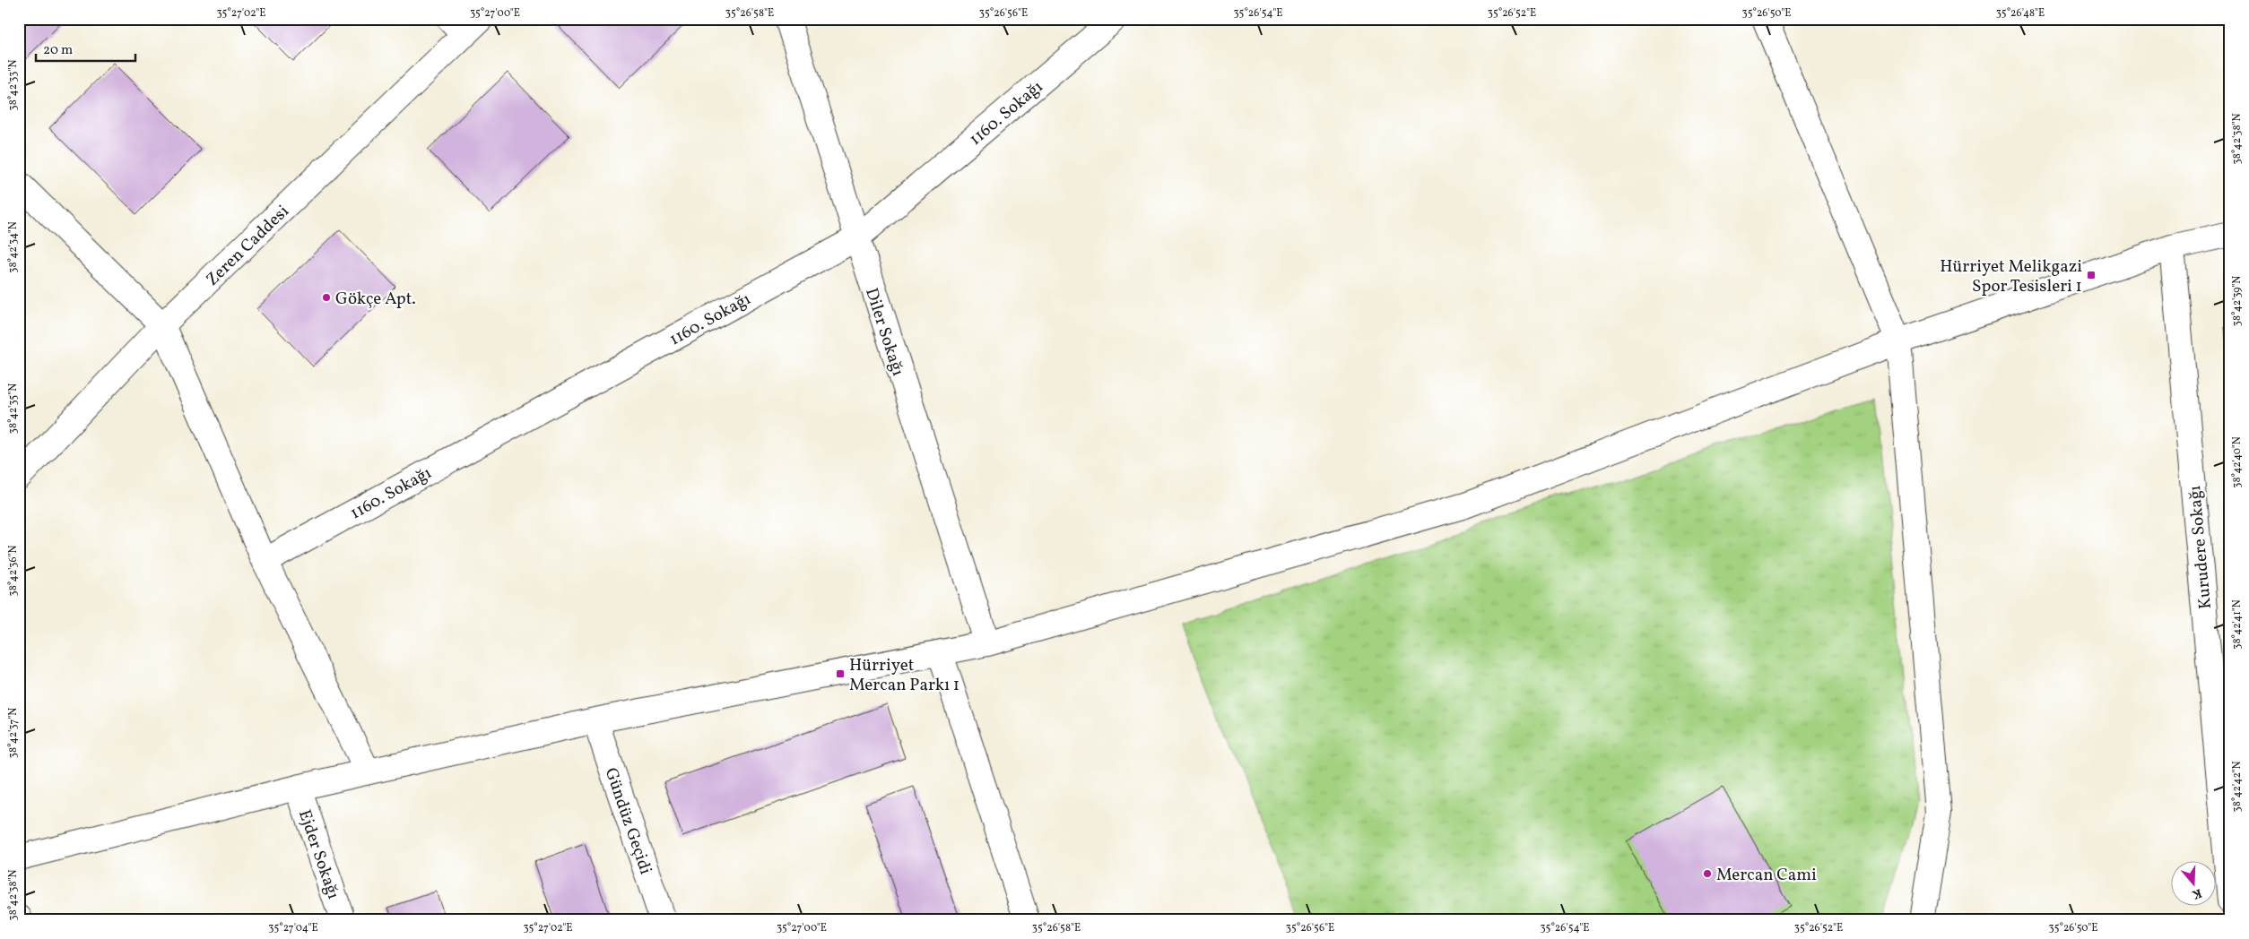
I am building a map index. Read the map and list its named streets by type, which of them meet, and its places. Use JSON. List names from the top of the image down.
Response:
{
  "streets": {
    "street": [
      "1160. Sokağı",
      "Zeren Caddesi",
      "Diler Sokağı",
      "Kurudere Sokağı",
      "Gündüz Geçidi",
      "Ejder Sokağı"
    ]
  },
  "crossings": [
    ["1160. Sokağı", "Diler Sokağı"]
  ],
  "places": {
    "transit": ["Hürriyet Melikgazi Spor Tesisleri 1", "Hürriyet Mercan Parkı 1"],
    "other": ["Gökçe Apt.", "Mercan Cami"]
  },
  "scale_bar": "20 m",
  "north": "bottom",
  "coordinates": [
    "35°27'02\"E",
    "35°27'00\"E",
    "35°26'58\"E",
    "35°26'56\"E",
    "35°26'54\"E",
    "35°26'52\"E",
    "35°26'50\"E",
    "35°26'48\"E",
    "38°42'33\"N",
    "38°42'38\"N",
    "38°42'34\"N",
    "38°42'39\"N",
    "38°42'35\"N",
    "38°42'40\"N",
    "38°42'36\"N",
    "38°42'41\"N",
    "38°42'37\"N",
    "38°42'42\"N",
    "35°27'04\"E"
  ]
}
